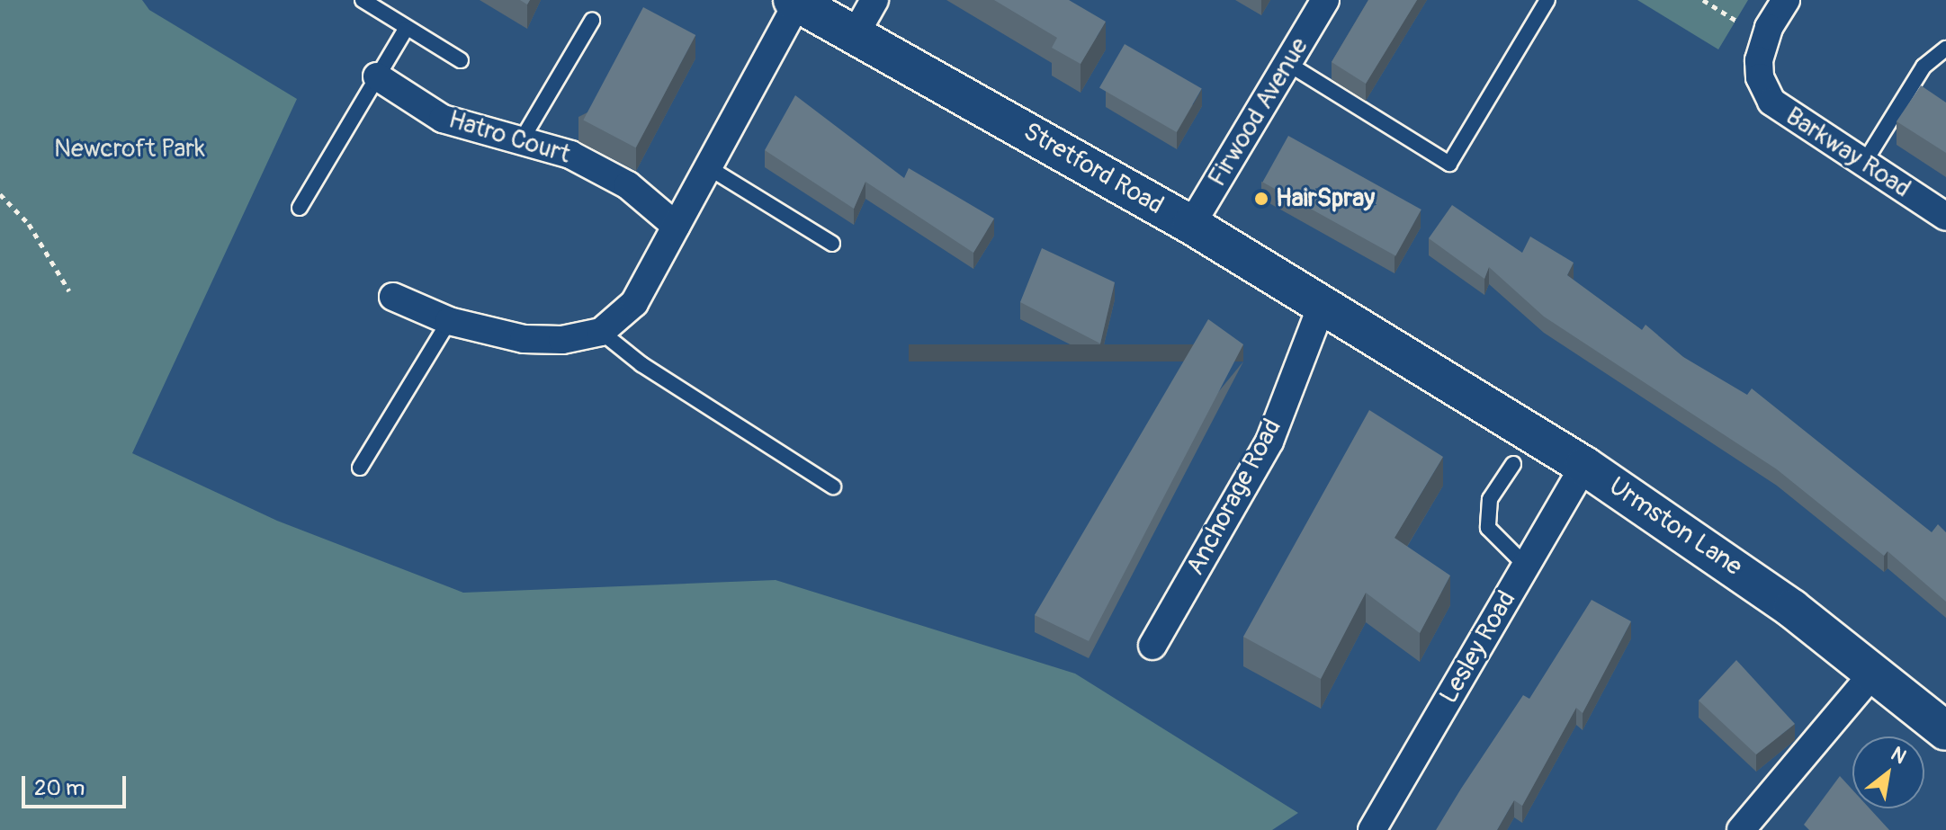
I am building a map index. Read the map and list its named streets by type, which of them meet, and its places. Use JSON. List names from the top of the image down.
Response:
{
  "streets": {
    "main road": ["Stretford Road", "Urmston Lane"],
    "street": [
      "Firwood Avenue",
      "Hatro Court",
      "Barkway Road",
      "Anchorage Road",
      "Lesley Road"
    ]
  },
  "crossings": [
    ["Firwood Avenue", "Stretford Road"],
    ["Stretford Road", "Anchorage Road"],
    ["Stretford Road", "Urmston Lane"],
    ["Urmston Lane", "Lesley Road"]
  ],
  "parks": ["Newcroft Park"],
  "places": ["HairSpray"],
  "scale_bar": "20 m",
  "north": "top right"
}
